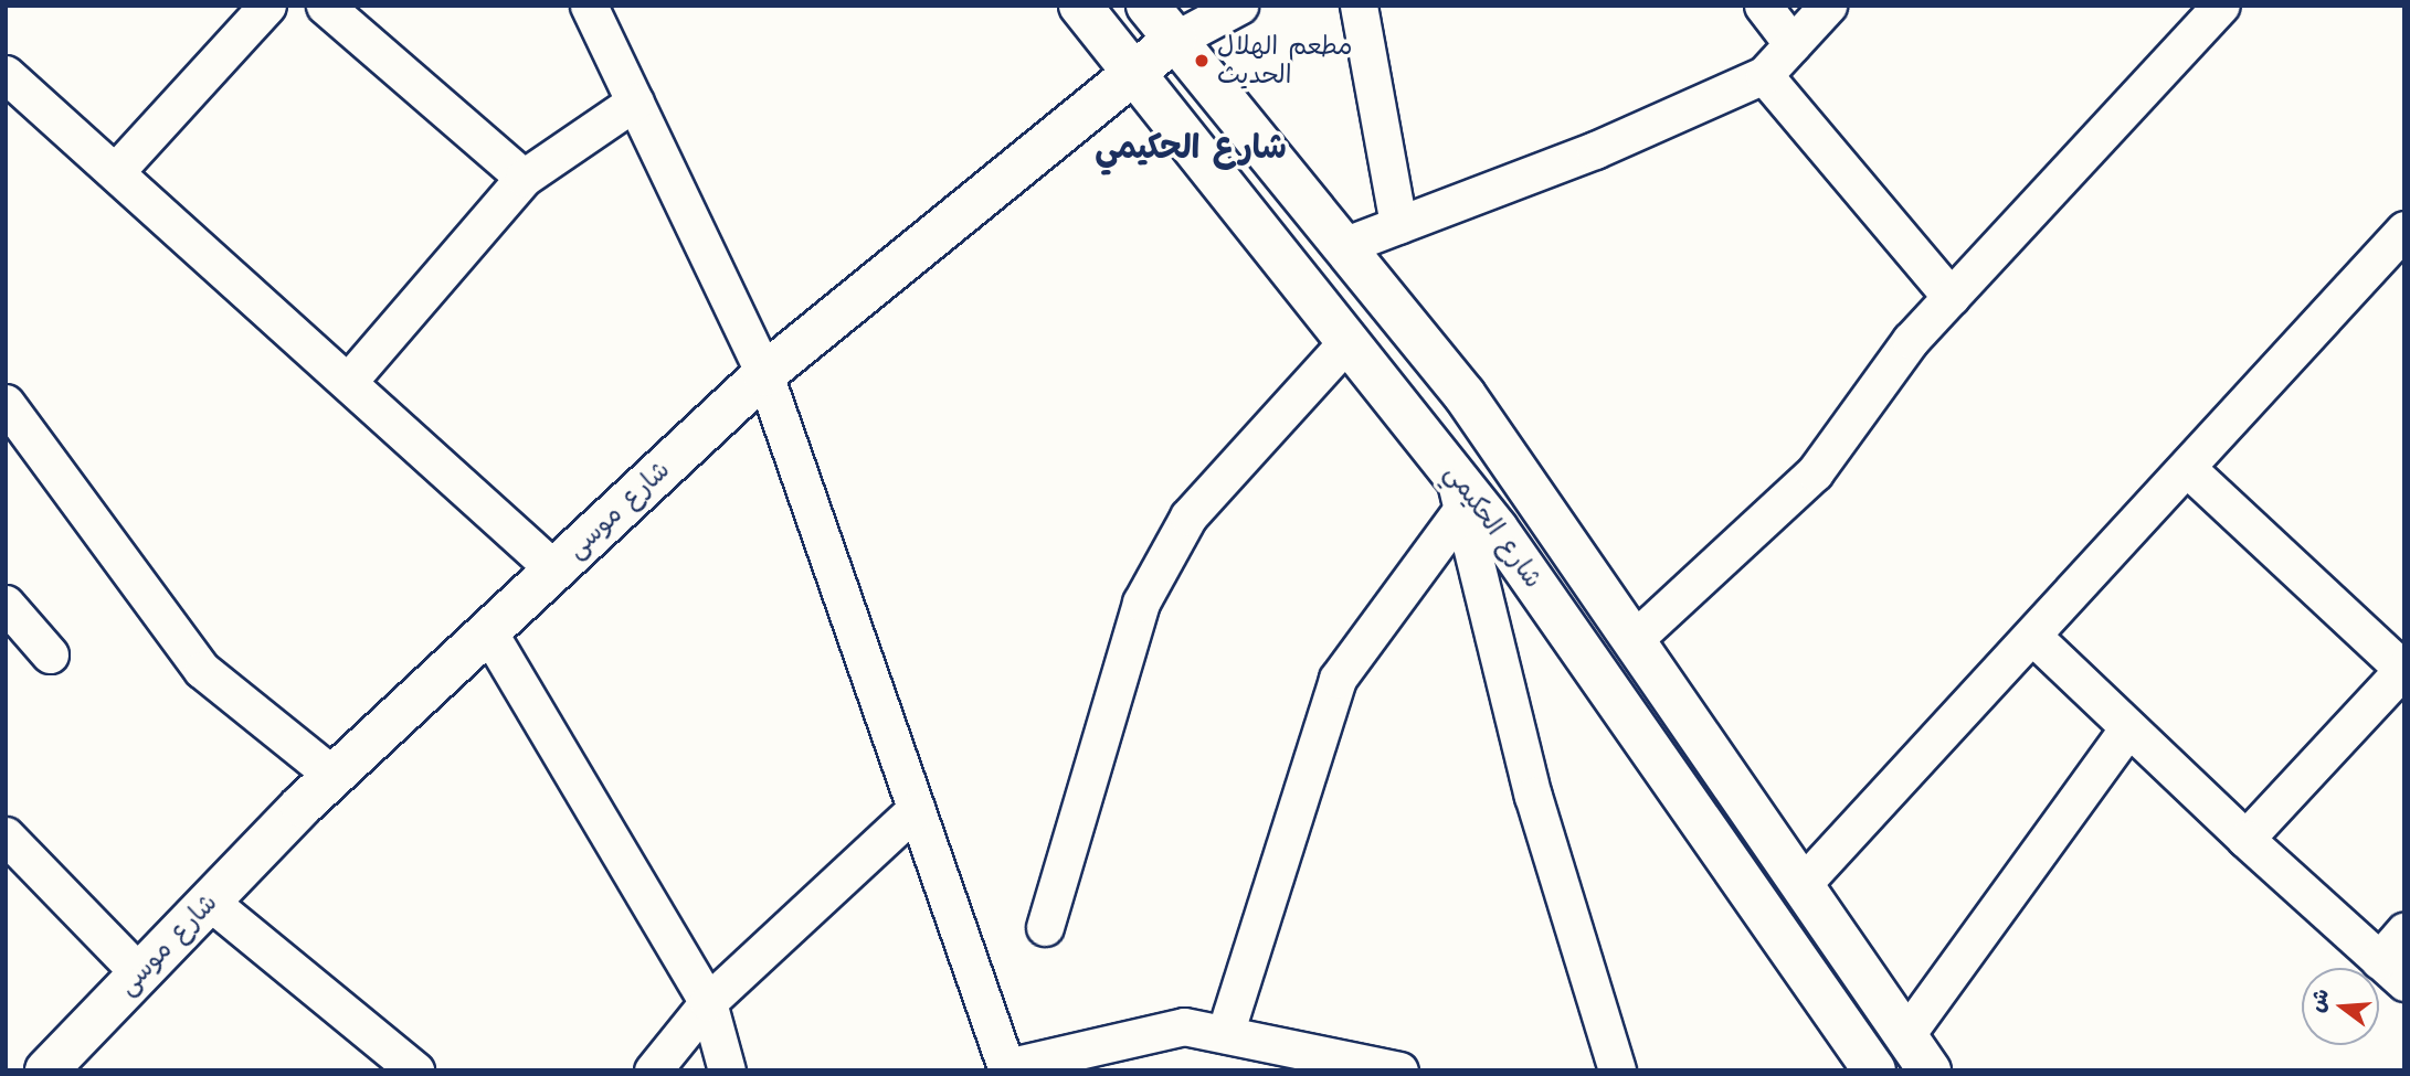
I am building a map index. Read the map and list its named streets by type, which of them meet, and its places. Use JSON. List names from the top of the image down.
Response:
{
  "streets": {
    "street": ["شارع موسى", "شارع الحكيمي"]
  },
  "crossings": [
    ["شارع موسى", "شارع الحكيمي"]
  ],
  "districts": ["شارع الحكيمي"],
  "places": ["مطعم الهلال الحديث"],
  "north": "left"
}
